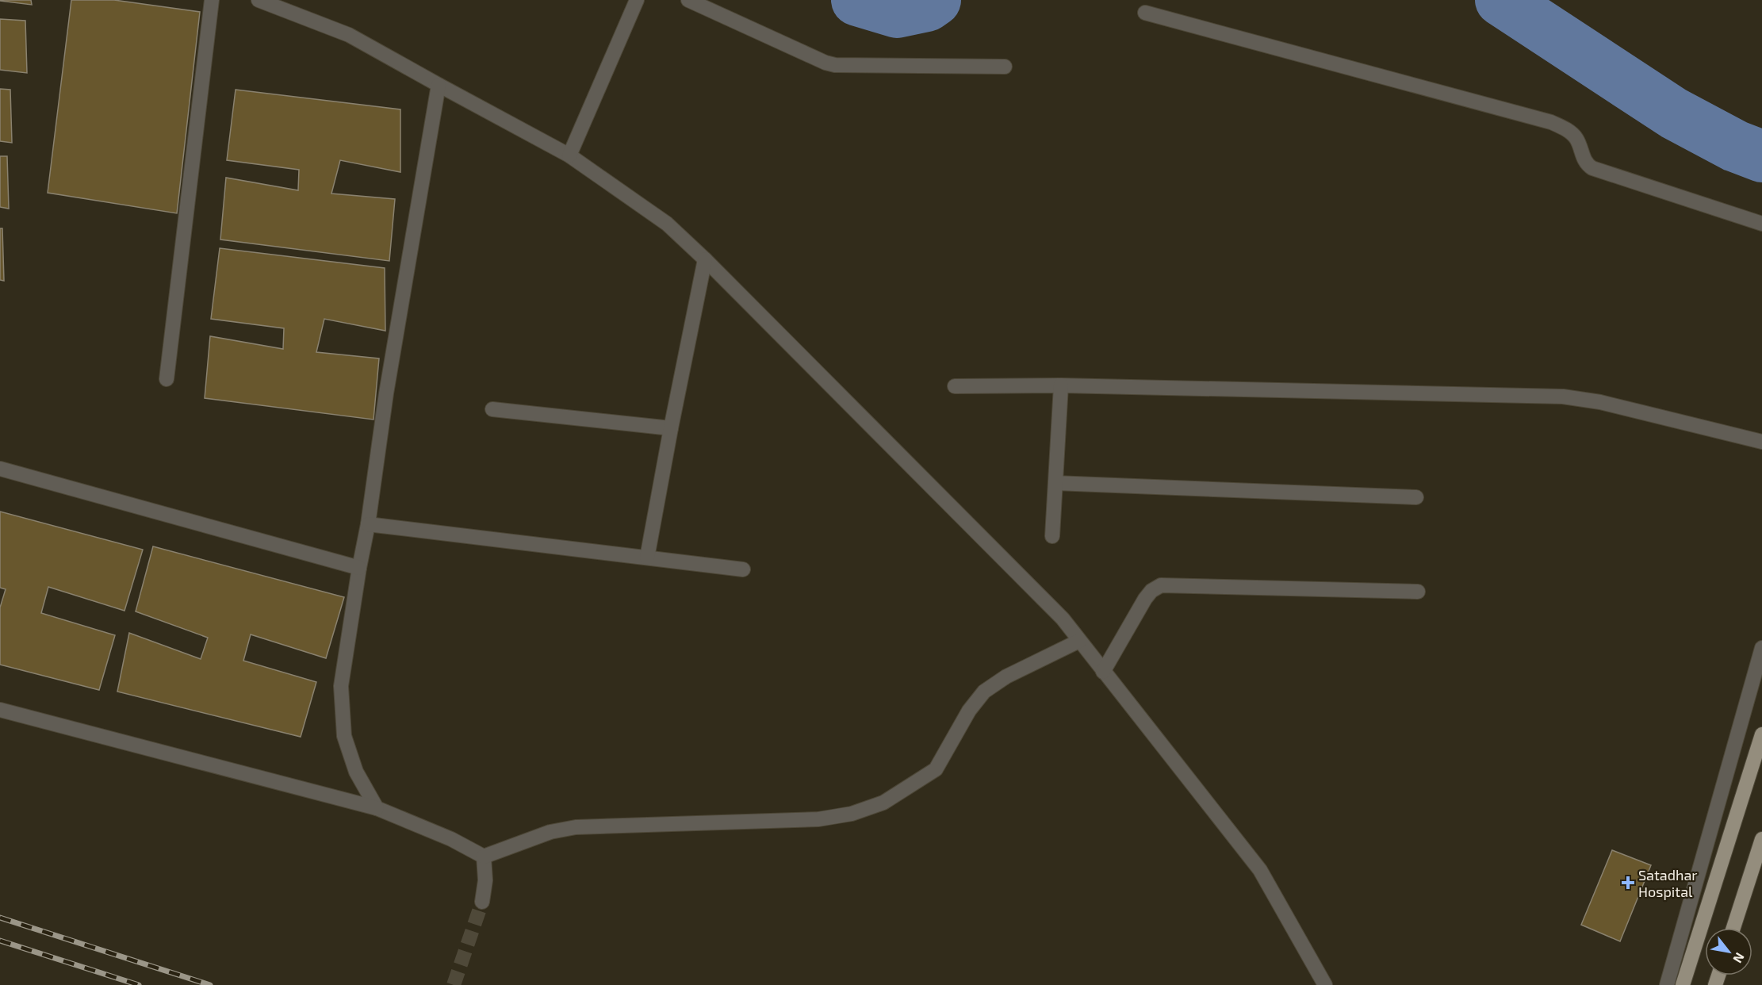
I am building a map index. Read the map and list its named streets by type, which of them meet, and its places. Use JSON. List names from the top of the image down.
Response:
{
  "places": {
    "health": ["Satadhar Hospital"]
  },
  "north": "bottom right"
}
